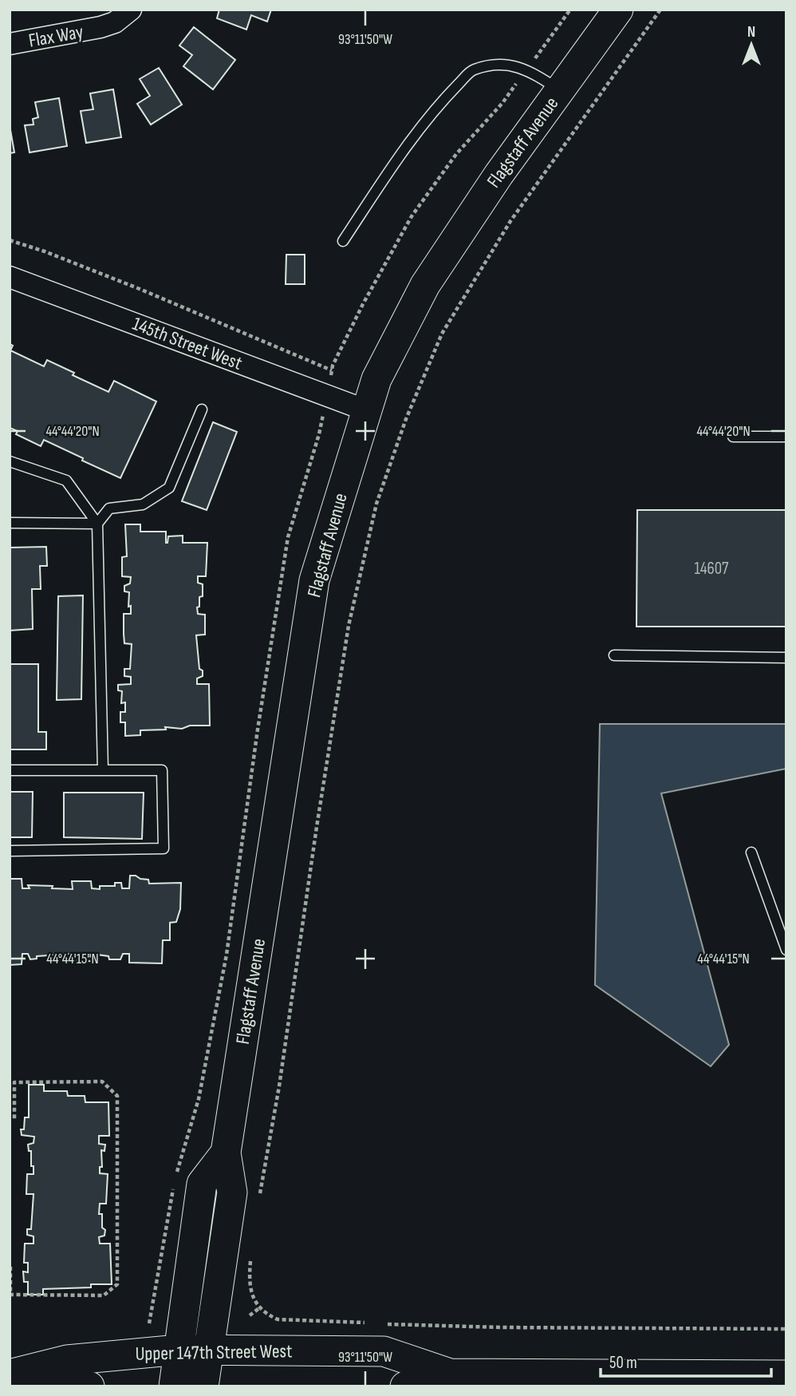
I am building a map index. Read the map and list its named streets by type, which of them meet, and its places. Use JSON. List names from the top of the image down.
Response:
{
  "streets": {
    "street": [
      "Flax Way",
      "Flagstaff Avenue",
      "145th Street West",
      "Upper 147th Street West"
    ]
  },
  "crossings": [
    ["Flagstaff Avenue", "145th Street West"],
    ["Flagstaff Avenue", "Upper 147th Street West"]
  ],
  "house_numbers": ["14607"],
  "scale_bar": "50 m",
  "north": "top",
  "coordinates": ["93°11'50\"W", "44°44'20\"N", "44°44'15\"N"]
}
